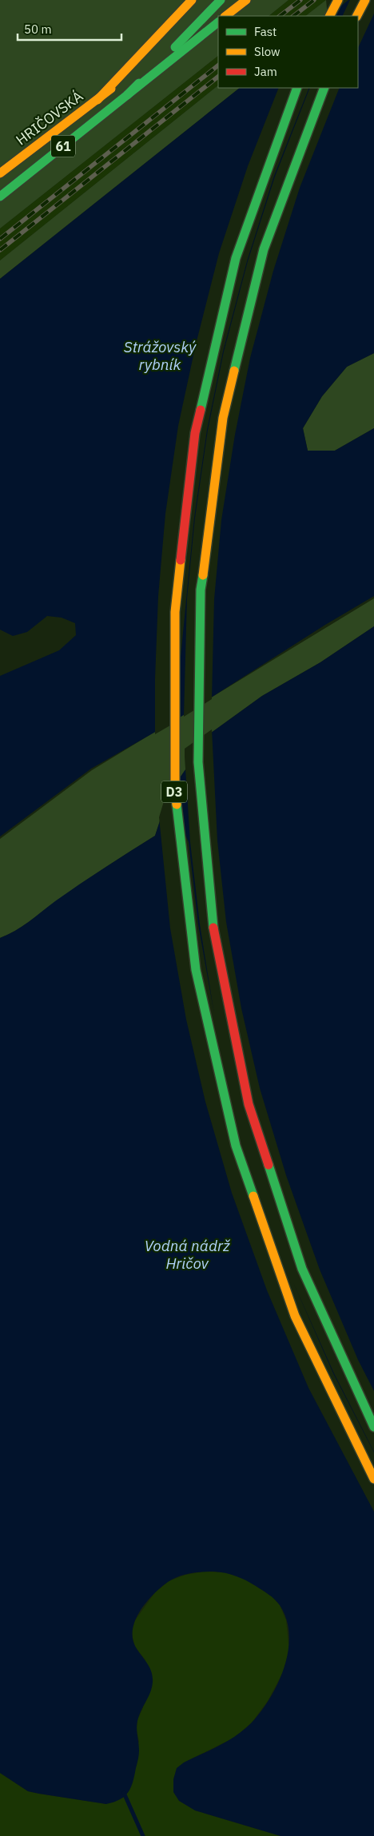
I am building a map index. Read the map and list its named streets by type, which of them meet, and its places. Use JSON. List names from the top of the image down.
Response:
{
  "streets": {
    "main road": ["HRIČOVSKÁ", "61", "D3"]
  },
  "crossings": [
    ["HRIČOVSKÁ", "61"]
  ],
  "water": ["Strážovský rybník", "Vodná nádrž Hričov"],
  "legend": ["Fast", "Slow", "Jam"],
  "scale_bar": "50 m"
}
